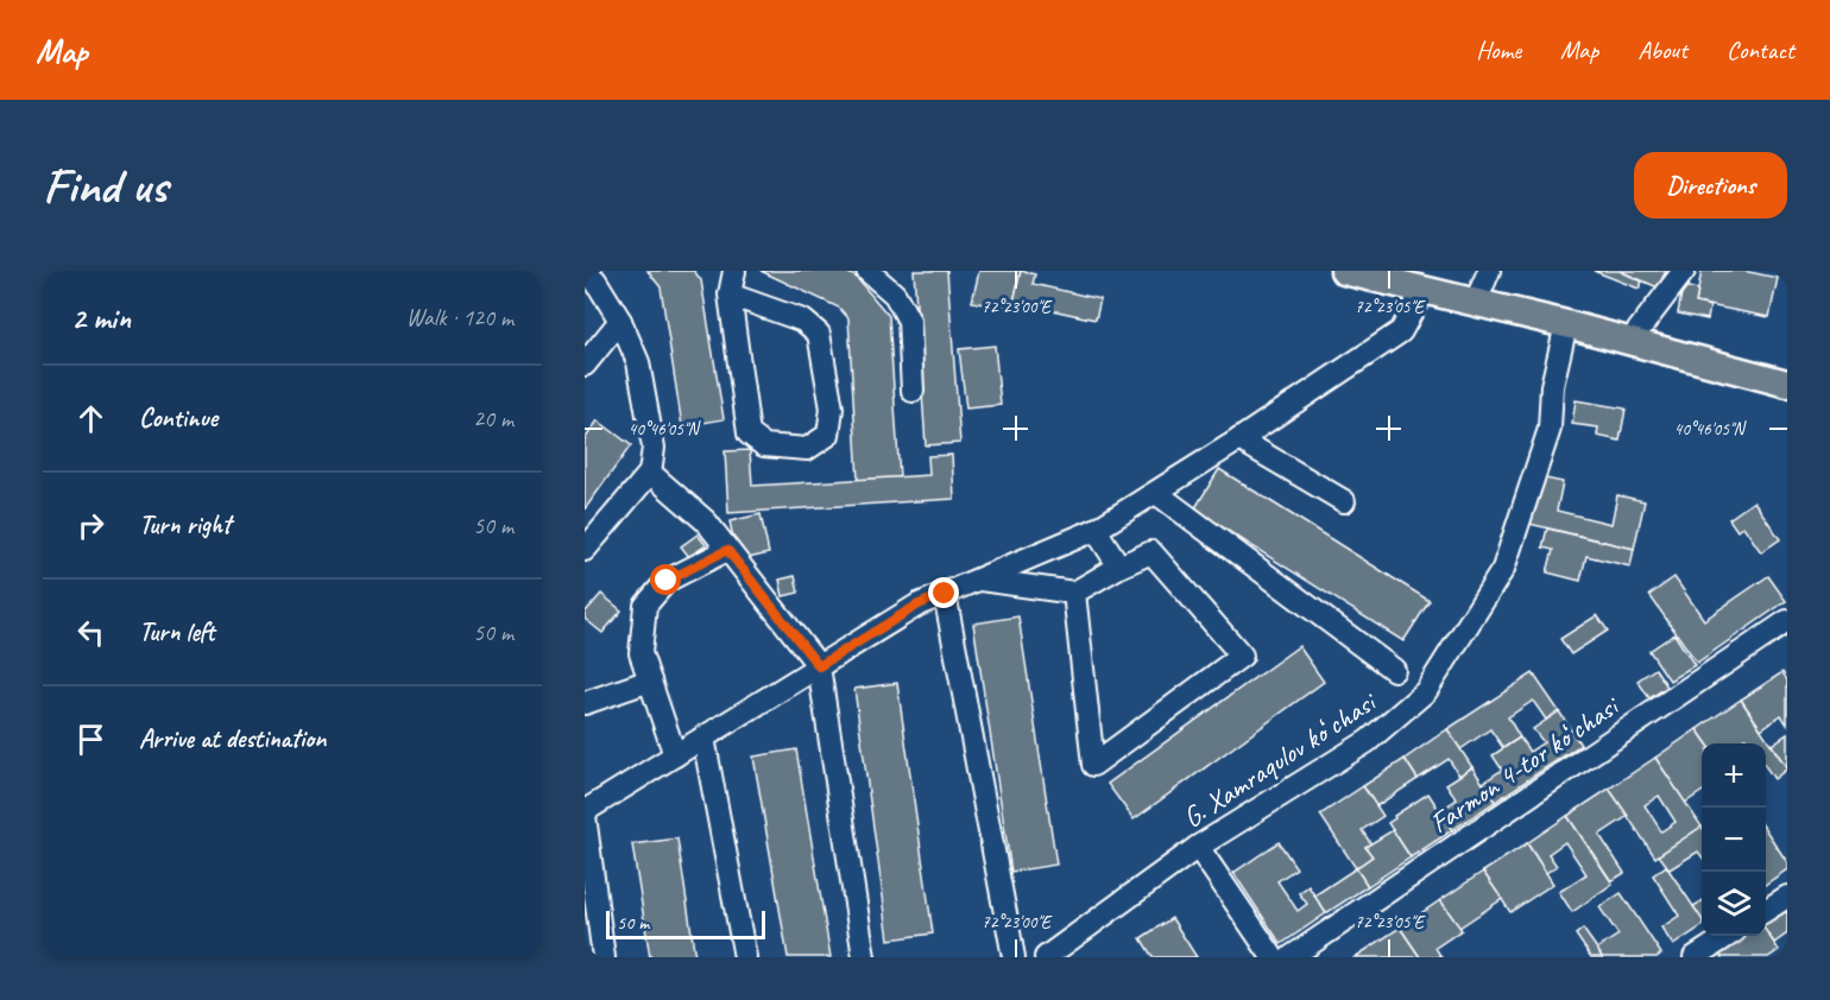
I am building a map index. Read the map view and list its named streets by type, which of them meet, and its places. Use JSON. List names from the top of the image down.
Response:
{
  "streets": {
    "street": ["G. Xamraqulov koʻchasi", "Farmon 4-tor koʻchasi"]
  },
  "scale_bar": "50 m",
  "page": {
    "header": "Map",
    "nav": [
      "Home",
      "Map",
      "About",
      "Contact"
    ],
    "buttons": "Directions",
    "title": "Find us",
    "heading": ["2 min", "Walk · 120 m"],
    "list": [
      ["Continue", "20 m"],
      ["Turn right", "50 m"],
      ["Turn left", "50 m"],
      "Arrive at destination"
    ],
    "map_buttons": ["+", "−"],
    "scale": "50 m"
  },
  "coordinates": ["72°23'00\"E", "72°23'05\"E", "40°46'05\"N"]
}
